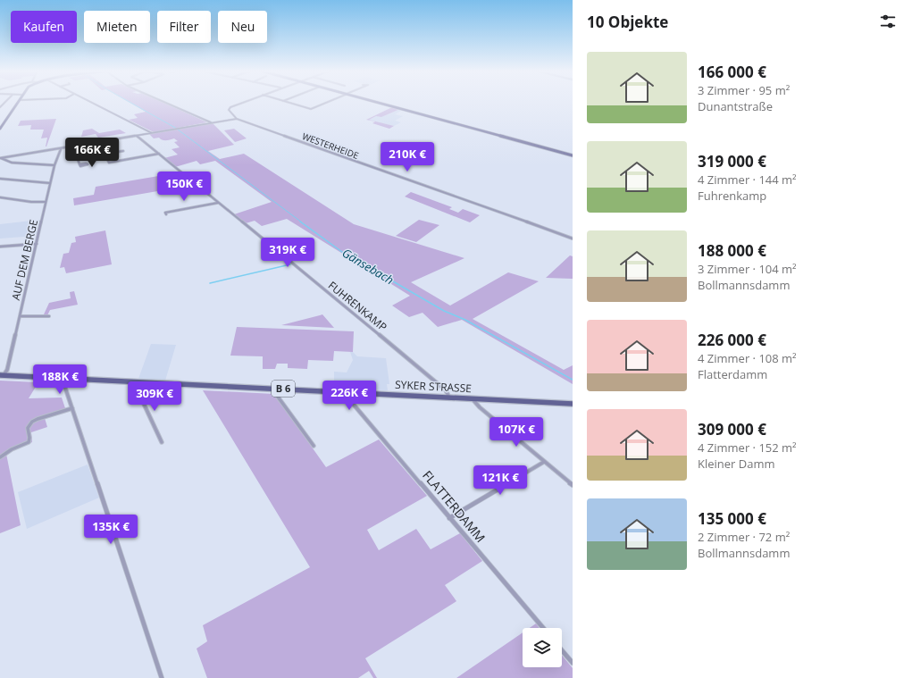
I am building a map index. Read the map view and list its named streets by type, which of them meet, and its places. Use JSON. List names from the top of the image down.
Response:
{
  "streets": {
    "main road": ["SYKER STRASSE", "B 6"],
    "street": [
      "WESTERHEIDE",
      "AUF DEM BERGE",
      "FUHRENKAMP",
      "FLATTERDAMM"
    ]
  },
  "crossings": [
    ["AUF DEM BERGE", "SYKER STRASSE"],
    ["FUHRENKAMP", "SYKER STRASSE"],
    ["SYKER STRASSE", "FLATTERDAMM"]
  ],
  "water": ["Gänsebach"],
  "page": {
    "heading": "10 Objekte",
    "chip": [
      "Kaufen",
      "Mieten",
      "Filter",
      "Neu"
    ],
    "list": [
      {
        "name": "166 000 €",
        "note": "3 Zimmer · 95 m² · Dunantstraße"
      },
      {
        "name": "319 000 €",
        "note": "4 Zimmer · 144 m² · Fuhrenkamp"
      },
      {
        "name": "188 000 €",
        "note": "3 Zimmer · 104 m² · Bollmannsdamm"
      },
      {
        "name": "226 000 €",
        "note": "4 Zimmer · 108 m² · Flatterdamm"
      },
      {
        "name": "309 000 €",
        "note": "4 Zimmer · 152 m² · Kleiner Damm"
      },
      {
        "name": "135 000 €",
        "note": "2 Zimmer · 72 m² · Bollmannsdamm"
      }
    ],
    "price": [
      "166K €",
      "210K €",
      "150K €",
      "319K €",
      "188K €",
      "226K €",
      "309K €",
      "107K €",
      "121K €",
      "135K €"
    ]
  }
}
